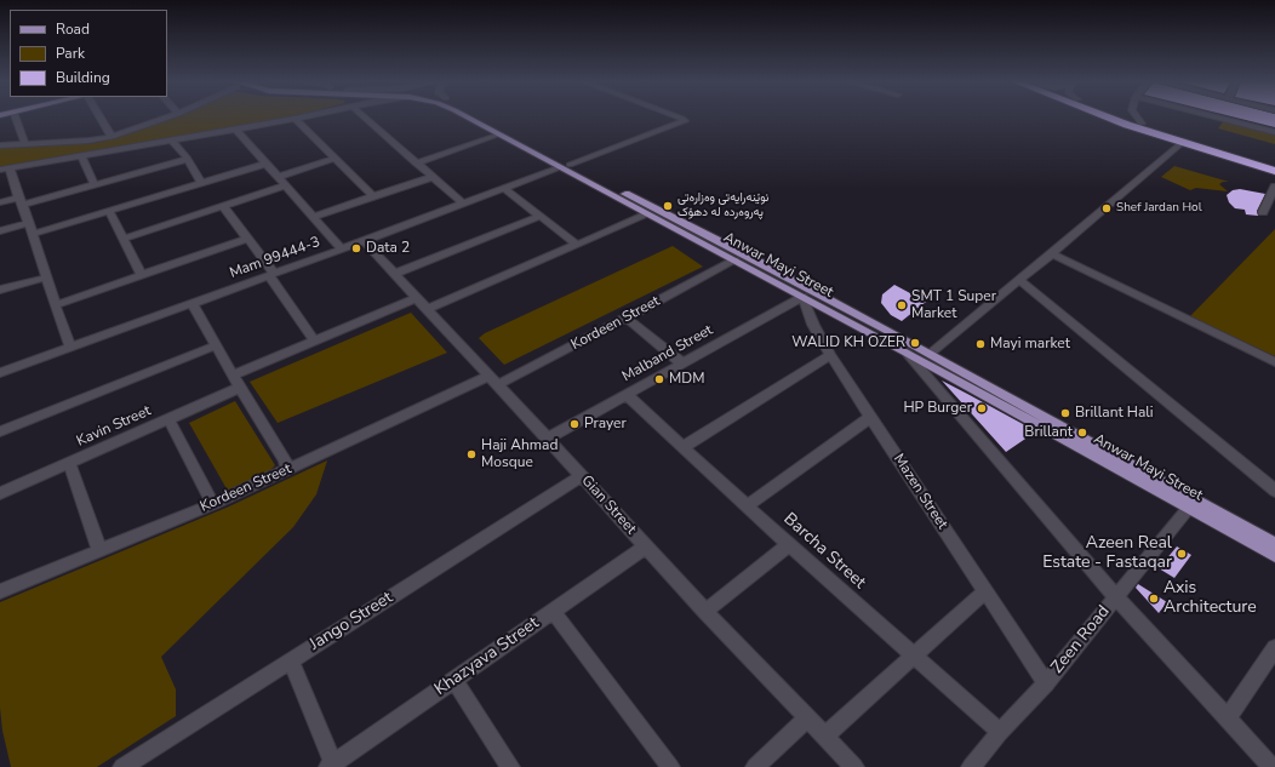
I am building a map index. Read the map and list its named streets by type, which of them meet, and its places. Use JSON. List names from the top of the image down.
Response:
{
  "streets": {
    "main road": ["Anwar Mayi Street"],
    "street": [
      "Mam 99444-3",
      "Kordeen Street",
      "Malband Street",
      "Kavin Street",
      "Mazen Street",
      "Gian Street",
      "Barcha Street",
      "Jango Street",
      "Zeen Road",
      "Khazyava Street"
    ]
  },
  "crossings": [
    ["Mam 99444-3", "Anwar Mayi Street"],
    ["Mam 99444-3", "Gian Street"],
    ["Anwar Mayi Street", "Kordeen Street"],
    ["Anwar Mayi Street", "Malband Street"],
    ["Anwar Mayi Street", "Mazen Street"],
    ["Anwar Mayi Street", "Zeen Road"],
    ["Kordeen Street", "Gian Street"],
    ["Malband Street", "Mazen Street"],
    ["Malband Street", "Gian Street"],
    ["Malband Street", "Barcha Street"],
    ["Mazen Street", "Zeen Road"],
    ["Gian Street", "Jango Street"],
    ["Gian Street", "Khazyava Street"],
    ["Barcha Street", "Zeen Road"]
  ],
  "places": [
    "نوێنەرایەتی وەزارەتی پەروەردە لە دهۆک",
    "Shef Jardan Hol",
    "Data 2",
    "SMT 1 Super Market",
    "WALID KH OZER",
    "Mayi market",
    "MDM",
    "HP Burger",
    "Brillant Hali",
    "Prayer",
    "Brillant",
    "Haji Ahmad Mosque",
    "Azeen Real Estate - Fastaqar",
    "Axis Architecture"
  ],
  "legend": ["Road", "Park", "Building"]
}
